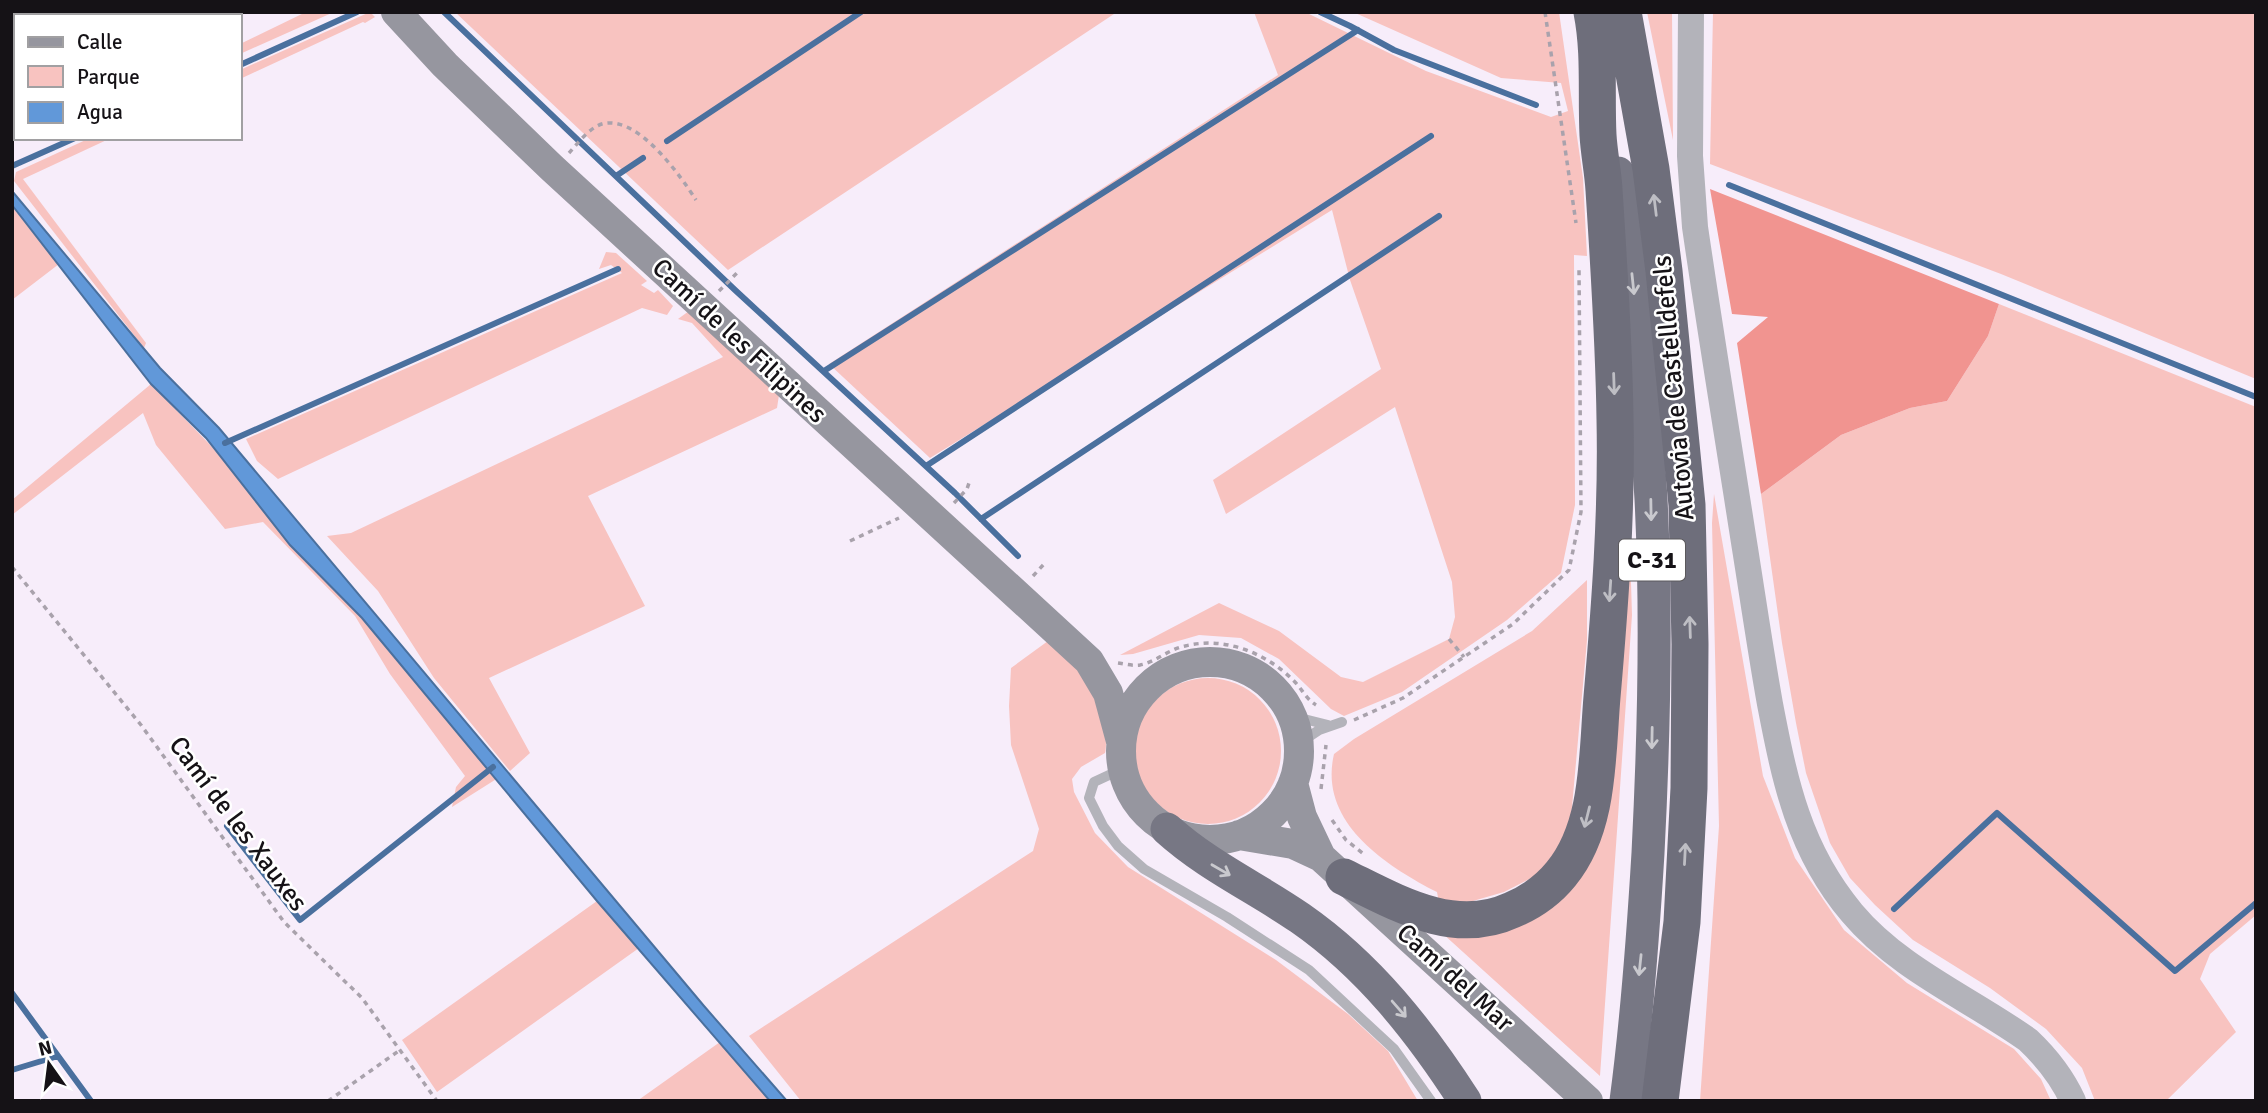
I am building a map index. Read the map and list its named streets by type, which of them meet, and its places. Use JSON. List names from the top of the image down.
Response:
{
  "streets": {
    "highway": ["Autovia de Castelldefels", "C-31"],
    "main road": ["Camí de les Filipines", "Camí del Mar"],
    "path": ["Camí de les Xauxes"]
  },
  "legend": ["Calle", "Parque", "Agua"],
  "north": "top"
}
